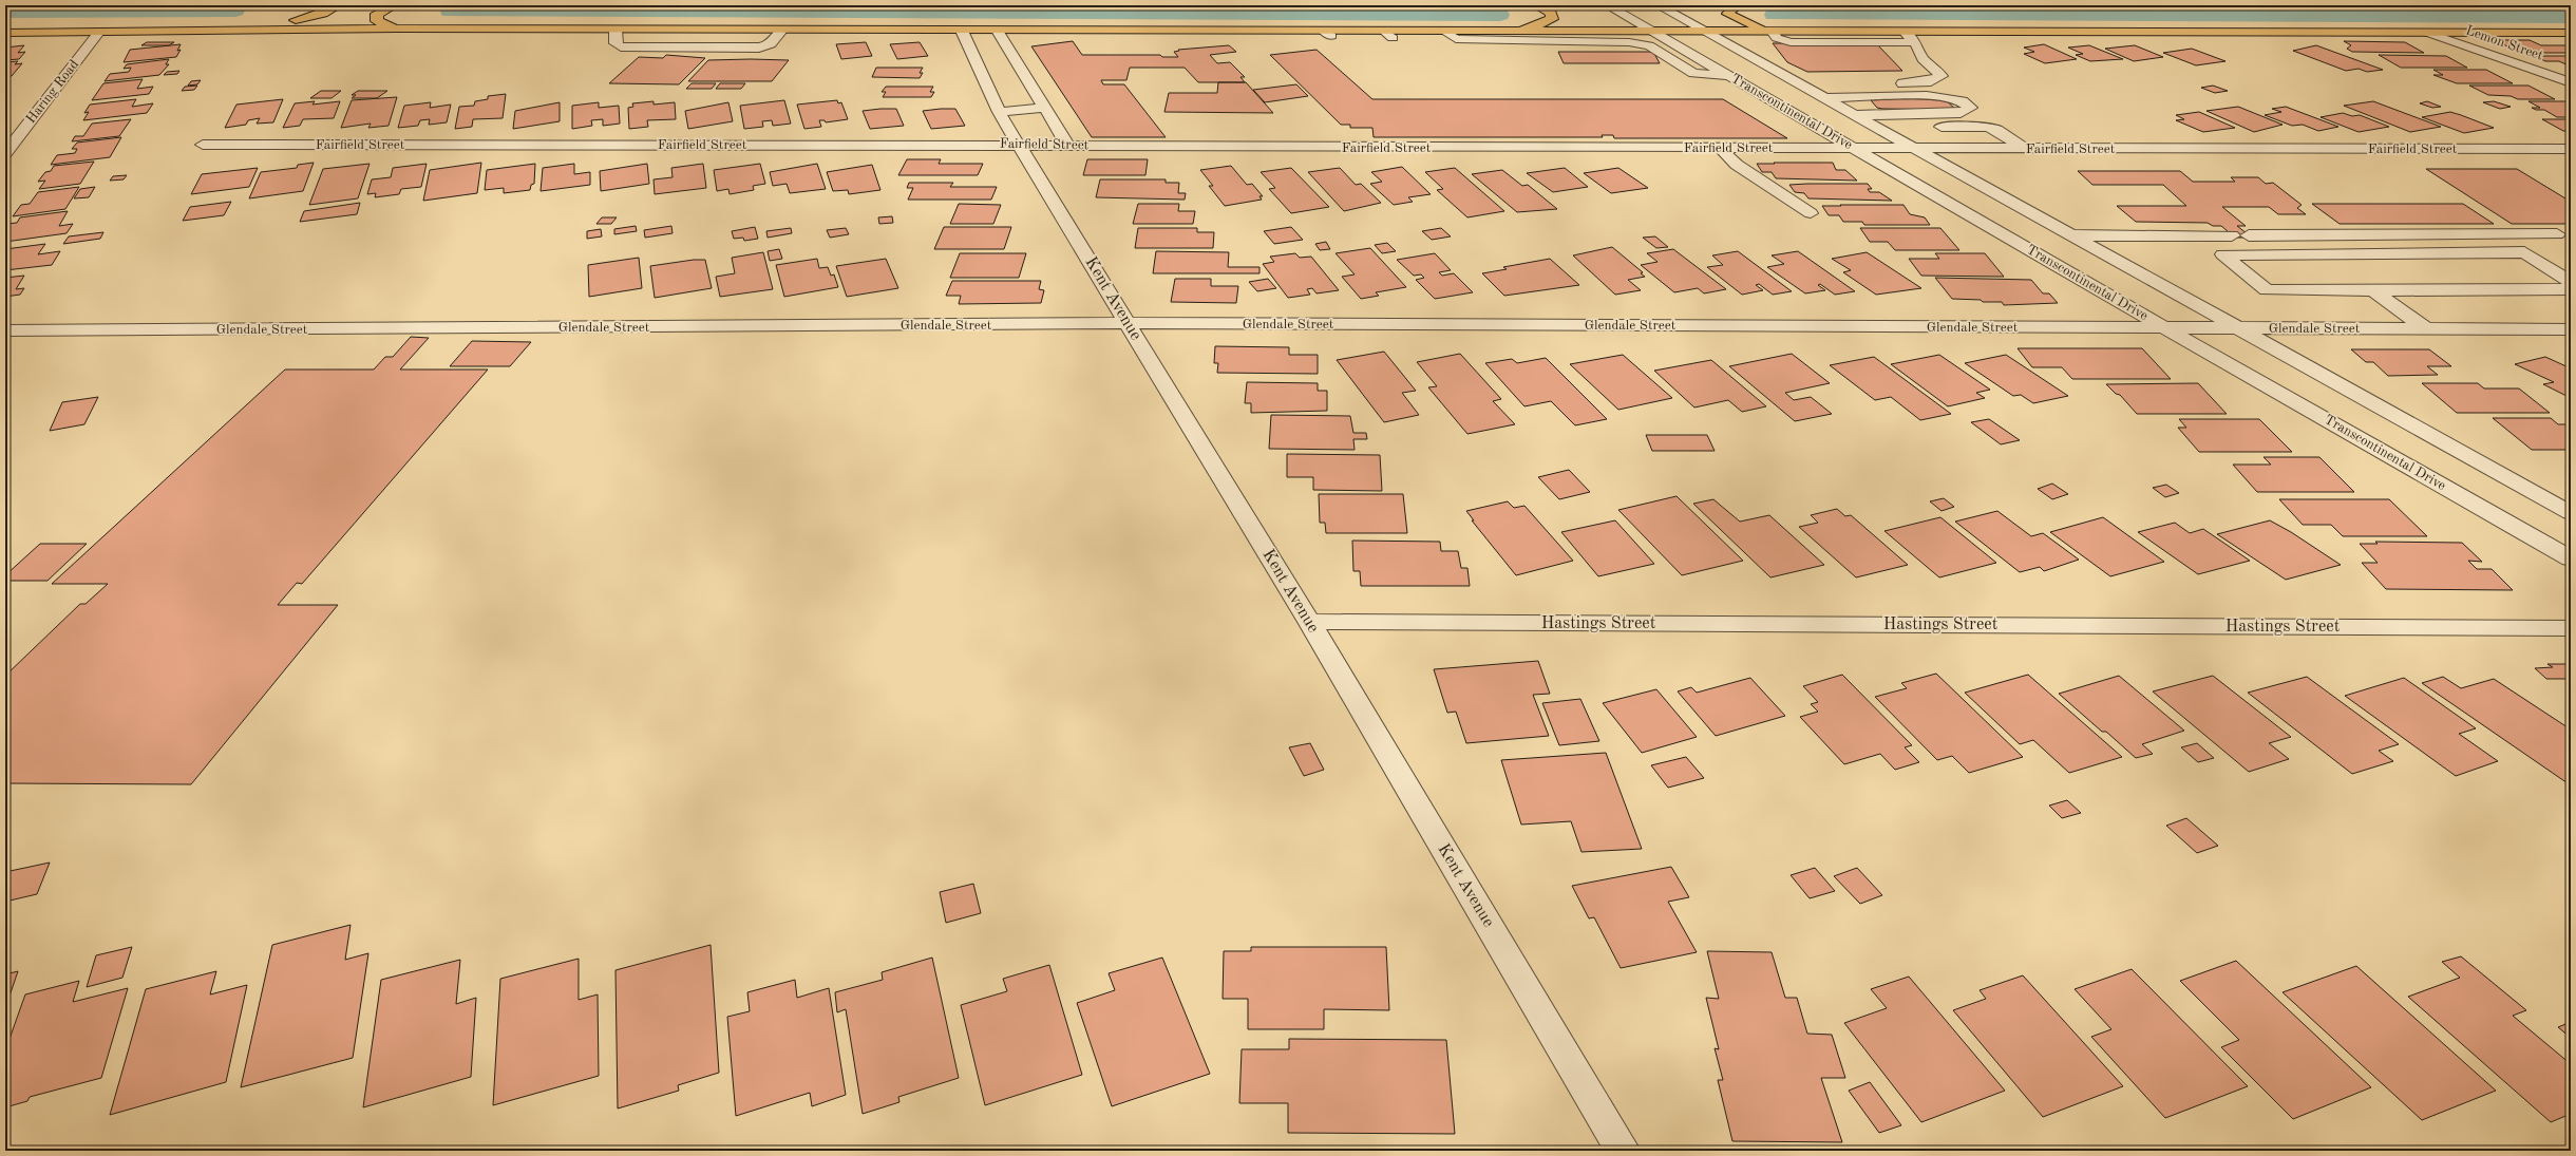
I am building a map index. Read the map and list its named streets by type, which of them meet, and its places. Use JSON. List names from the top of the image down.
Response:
{
  "streets": {
    "street": [
      "Lemon Street",
      "Haring Road",
      "Transcontinental Drive",
      "Fairfield Street",
      "Kent Avenue",
      "Glendale Street",
      "Hastings Street"
    ]
  },
  "crossings": [
    ["Transcontinental Drive", "Fairfield Street"],
    ["Transcontinental Drive", "Glendale Street"],
    ["Fairfield Street", "Kent Avenue"],
    ["Kent Avenue", "Glendale Street"],
    ["Kent Avenue", "Hastings Street"]
  ]
}
